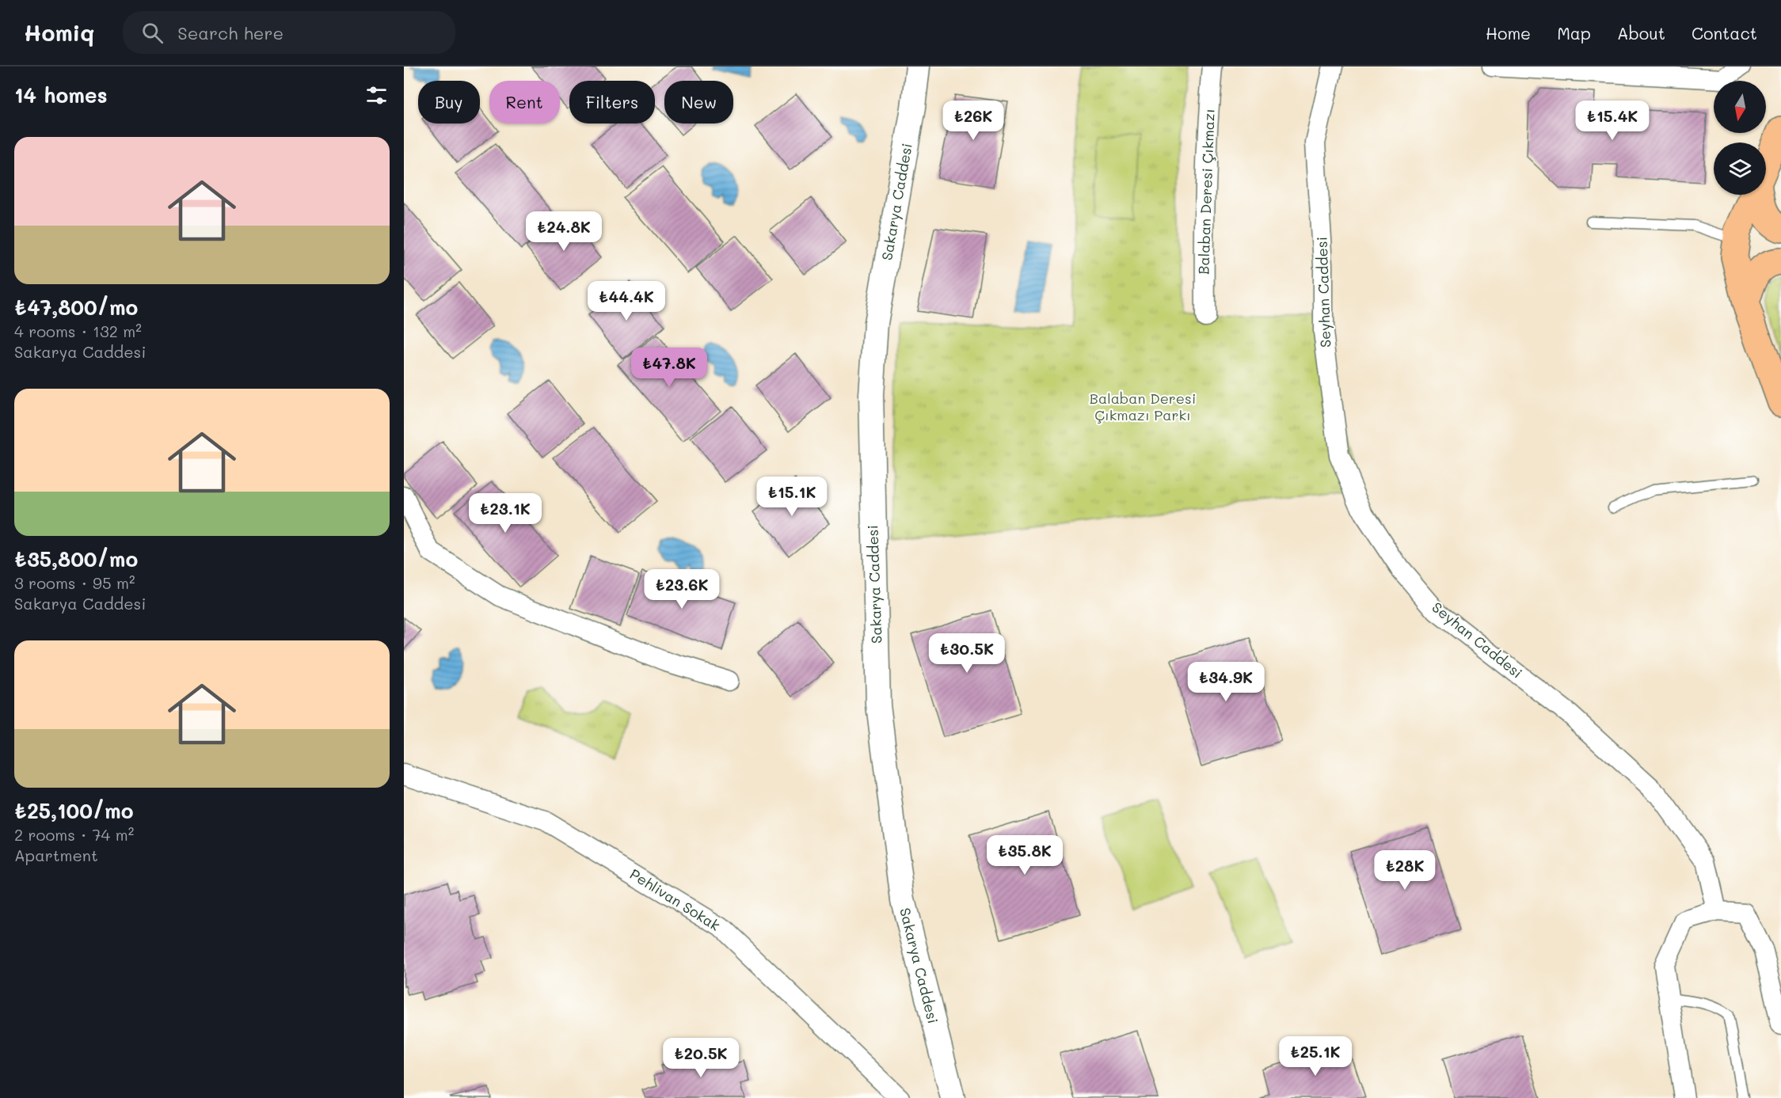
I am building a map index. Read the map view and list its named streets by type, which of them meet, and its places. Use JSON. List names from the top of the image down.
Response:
{
  "streets": {
    "street": [
      "Balaban Deresi Çıkmazı",
      "Sakarya Caddesi",
      "Seyhan Caddesi",
      "Pehlivan Sokak"
    ]
  },
  "parks": ["Balaban Deresi Çıkmazı Parkı"],
  "north": "bottom",
  "page": {
    "header": "Homiq",
    "search": "Search here",
    "nav": [
      "Home",
      "Map",
      "About",
      "Contact"
    ],
    "heading": "14 homes",
    "chip": [
      "Buy",
      "Rent",
      "Filters",
      "New"
    ],
    "price": [
      "₺26K",
      "₺15.4K",
      "₺24.8K",
      "₺44.4K",
      "₺47.8K",
      "₺15.1K",
      "₺23.1K",
      "₺23.6K",
      "₺30.5K",
      "₺34.9K",
      "₺35.8K",
      "₺28K",
      "₺25.1K",
      "₺20.5K"
    ],
    "list": [
      {
        "name": "₺47,800/mo",
        "note": "4 rooms · 132 m² · Sakarya Caddesi"
      },
      {
        "name": "₺35,800/mo",
        "note": "3 rooms · 95 m² · Sakarya Caddesi"
      },
      {
        "name": "₺25,100/mo",
        "note": "2 rooms · 74 m² · Apartment"
      }
    ]
  }
}
